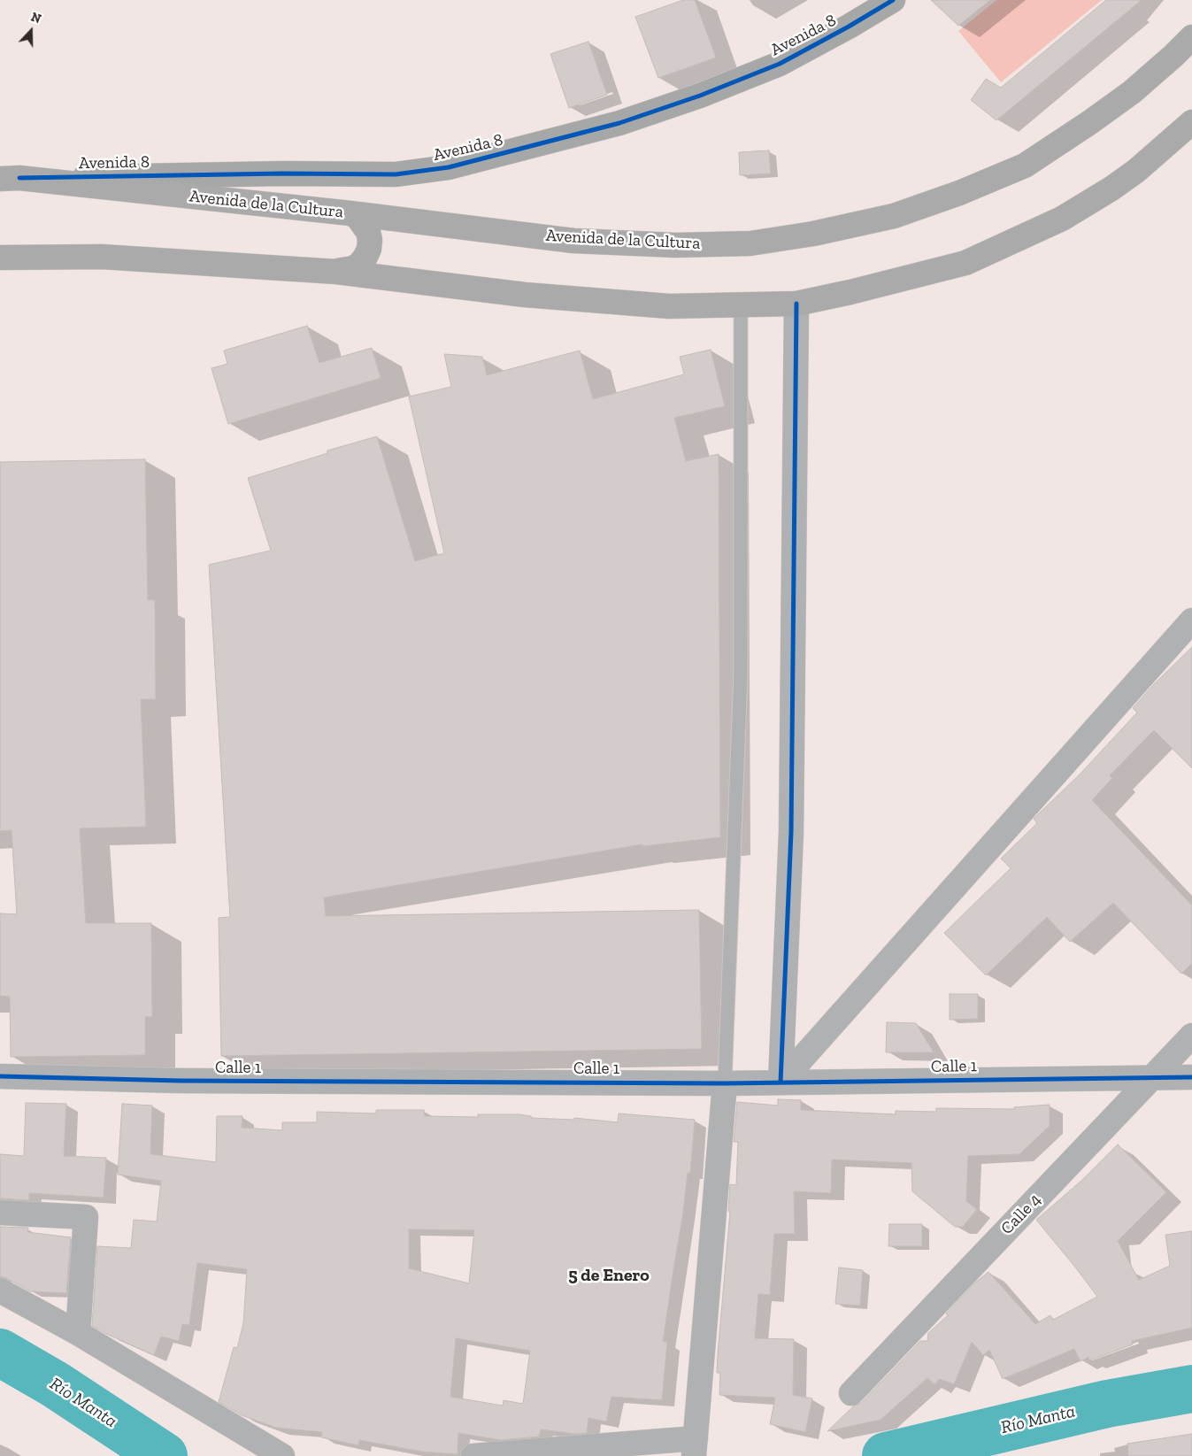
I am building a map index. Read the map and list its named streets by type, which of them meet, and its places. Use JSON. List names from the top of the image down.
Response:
{
  "streets": {
    "main road": ["Avenida de la Cultura"],
    "street": ["Avenida 8", "Calle 1", "Calle 4"]
  },
  "crossings": [
    ["Avenida 8", "Avenida de la Cultura"],
    ["Calle 1", "Calle 4"]
  ],
  "districts": ["5 de Enero"],
  "water": ["Río Manta"],
  "north": "top"
}
